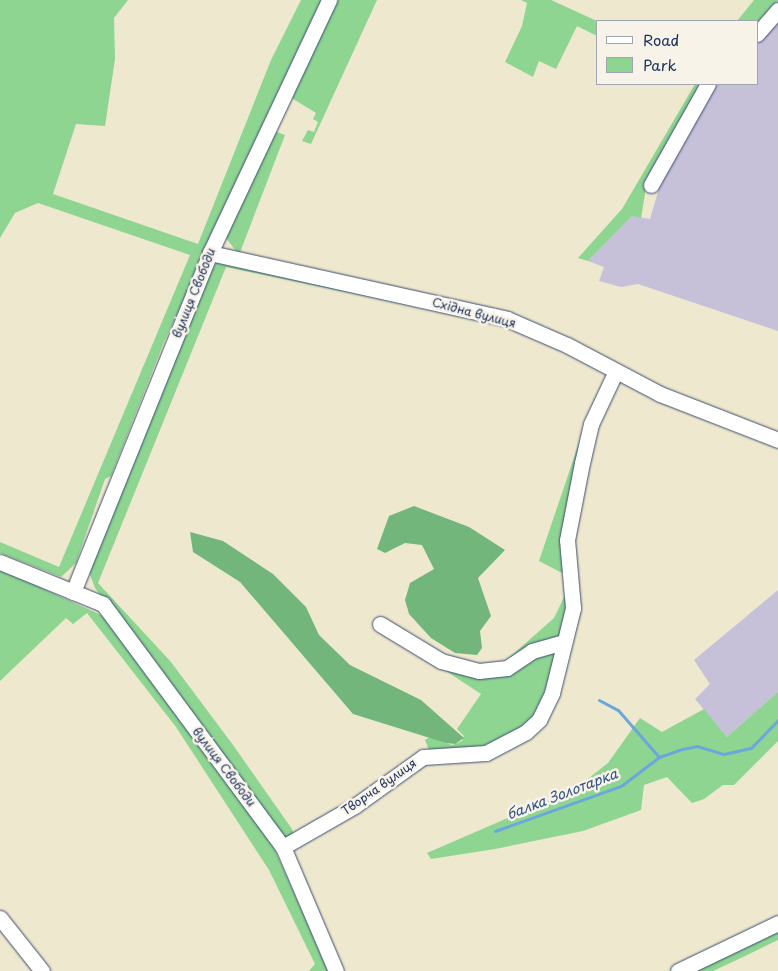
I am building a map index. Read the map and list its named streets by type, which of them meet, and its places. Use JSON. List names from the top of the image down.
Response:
{
  "streets": {
    "street": ["вулиця Свободи", "Східна вулиця", "Творча вулиця"]
  },
  "crossings": [
    ["вулиця Свободи", "Східна вулиця"],
    ["вулиця Свободи", "Творча вулиця"],
    ["Східна вулиця", "Творча вулиця"]
  ],
  "water": ["балка Золотарка"],
  "legend": ["Road", "Park"]
}
